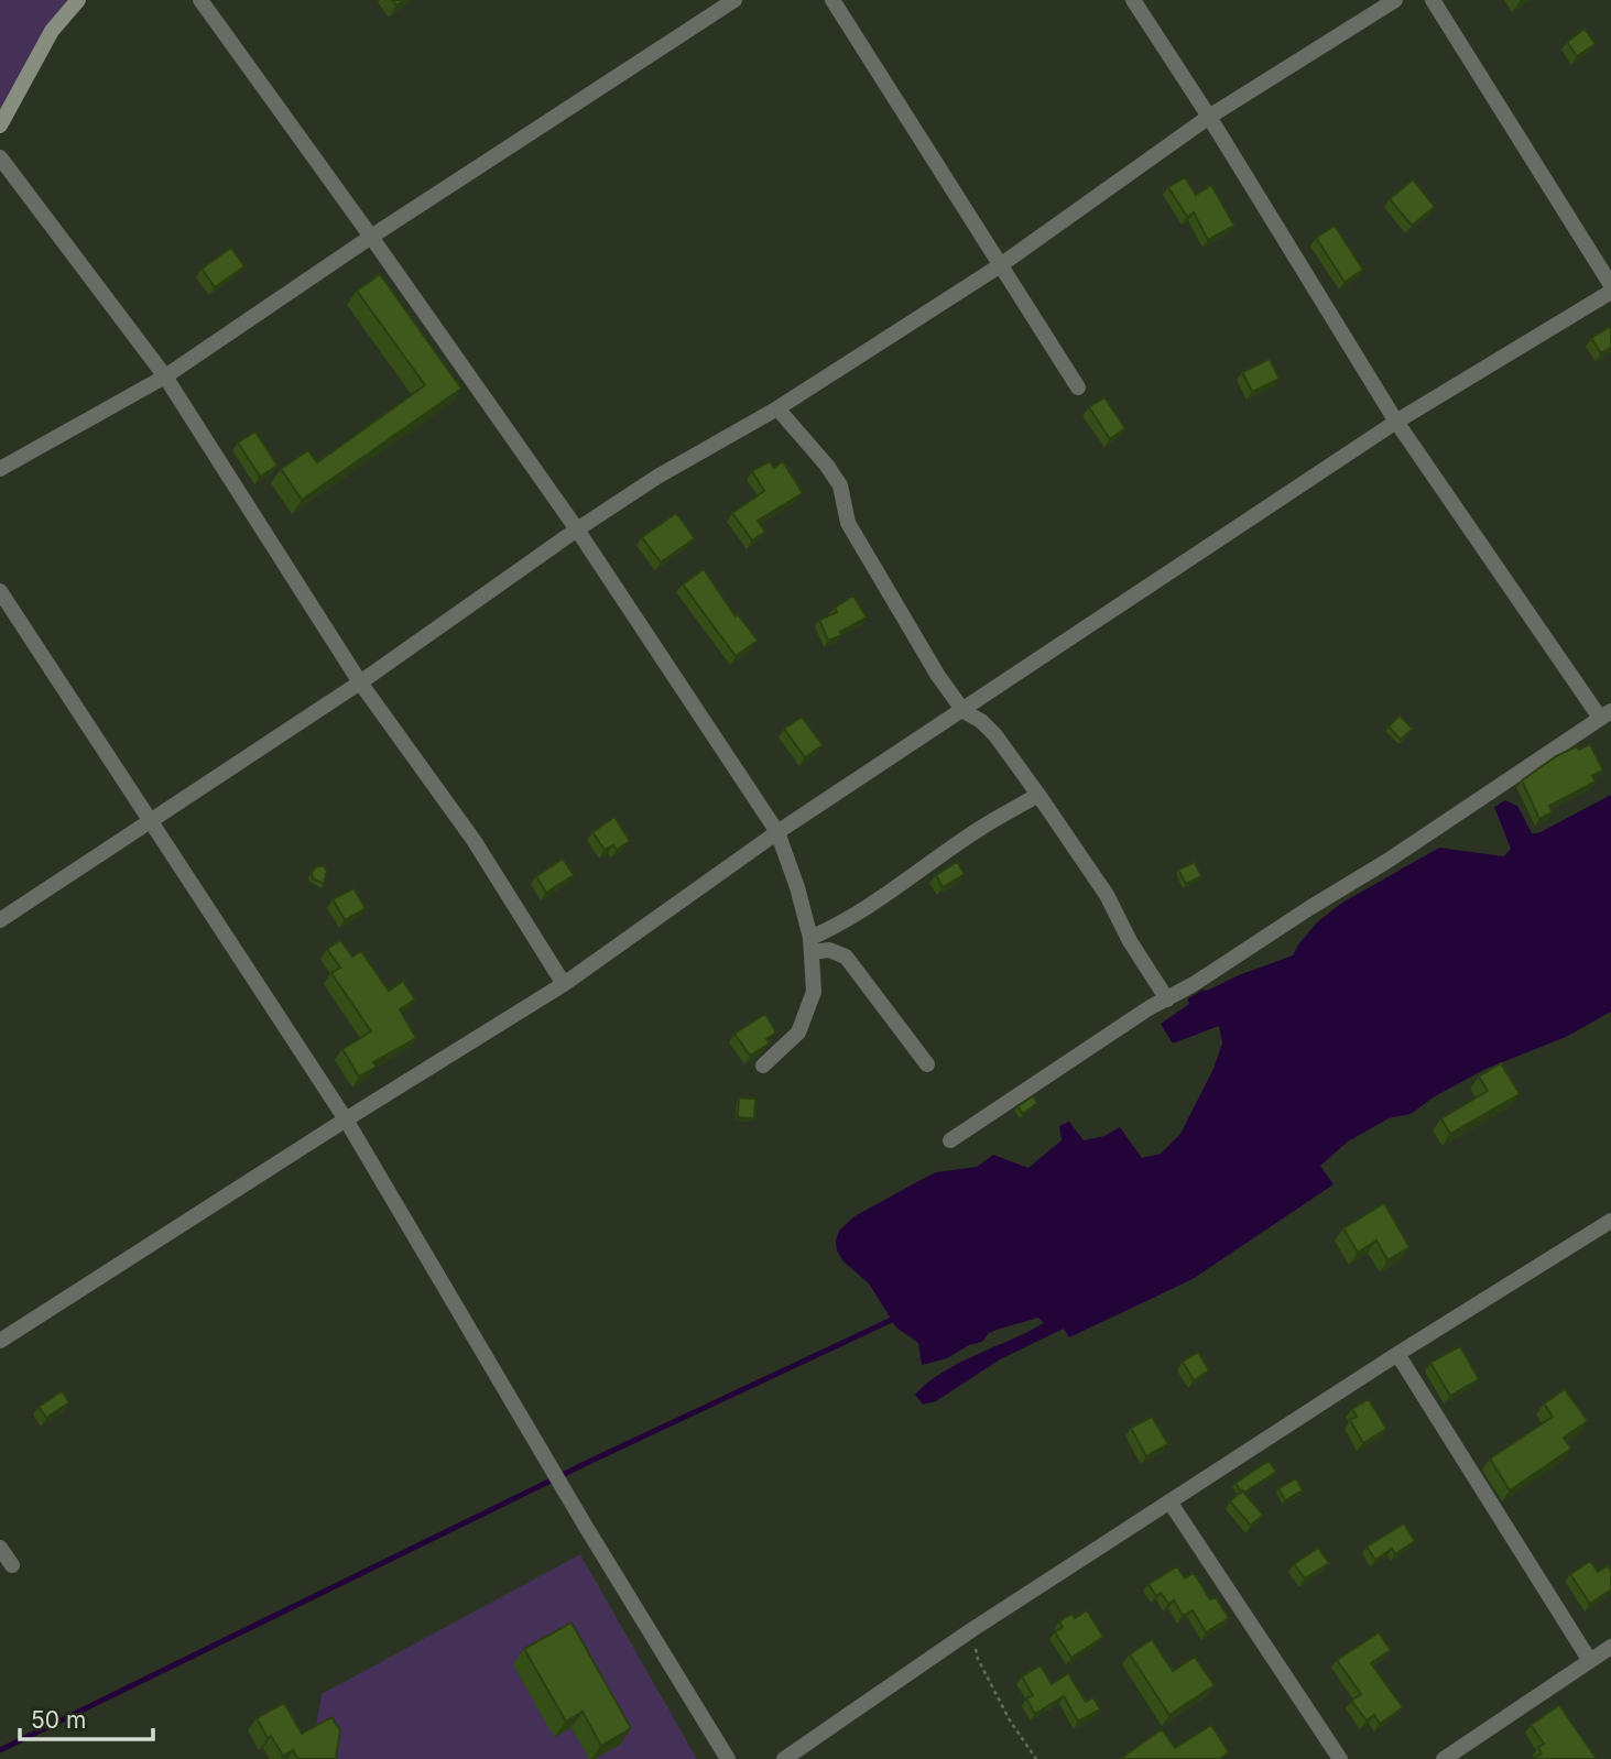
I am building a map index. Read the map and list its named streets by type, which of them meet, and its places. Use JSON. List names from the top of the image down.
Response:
{
  "scale_bar": "50 m"
}
